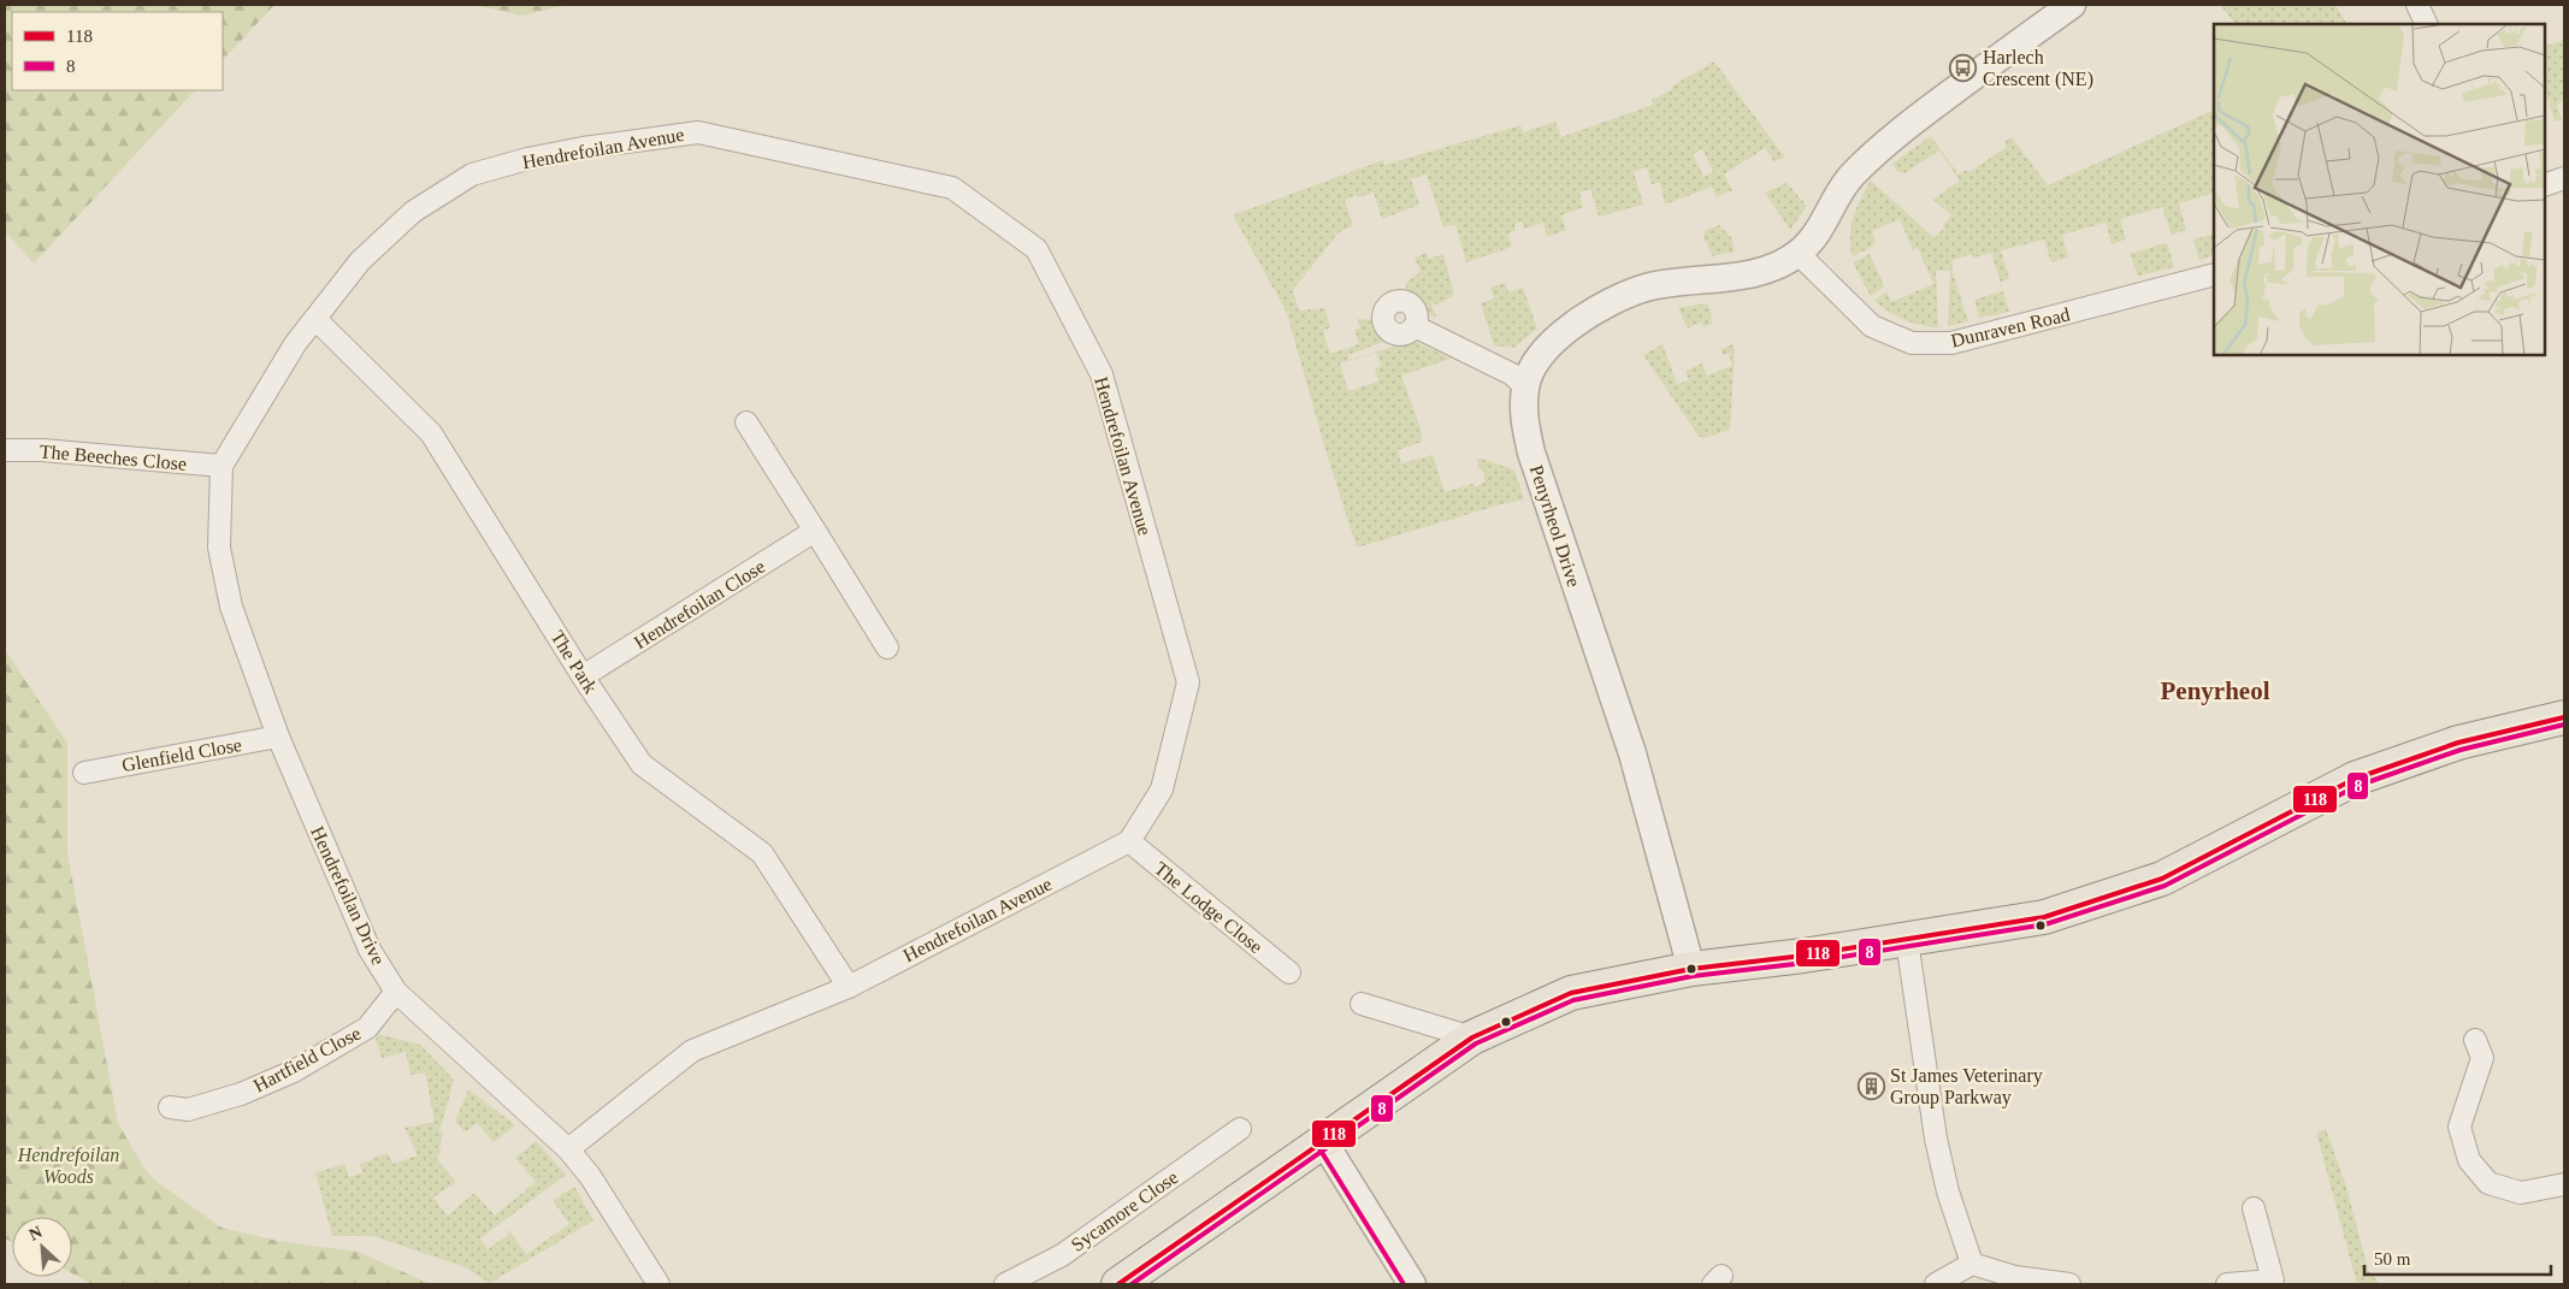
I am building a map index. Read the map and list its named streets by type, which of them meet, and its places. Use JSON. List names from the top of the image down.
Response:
{
  "streets": {
    "street": [
      "Hendrefoilan Avenue",
      "Dunraven Road",
      "The Beeches Close",
      "Penyrheol Drive",
      "Hendrefoilan Close",
      "The Park",
      "Glenfield Close",
      "Hendrefoilan Drive",
      "The Lodge Close",
      "Hartfield Close",
      "Sycamore Close"
    ]
  },
  "crossings": [
    ["Hendrefoilan Avenue", "The Beeches Close"],
    ["Hendrefoilan Avenue", "The Park"],
    ["Hendrefoilan Avenue", "Hendrefoilan Drive"],
    ["Hendrefoilan Avenue", "The Lodge Close"],
    ["Dunraven Road", "Penyrheol Drive"],
    ["The Beeches Close", "Hendrefoilan Drive"],
    ["Hendrefoilan Close", "The Park"],
    ["Glenfield Close", "Hendrefoilan Drive"],
    ["Hendrefoilan Drive", "Hartfield Close"]
  ],
  "districts": ["Penyrheol"],
  "parks": ["Hendrefoilan Woods"],
  "places": {
    "bus stop": ["Harlech Crescent (NE)"],
    "building": ["St James Veterinary Group Parkway"]
  },
  "lines": ["transit line 118", "transit line 8"],
  "legend": ["118", "8"],
  "scale_bar": "50 m",
  "north": "top left"
}
